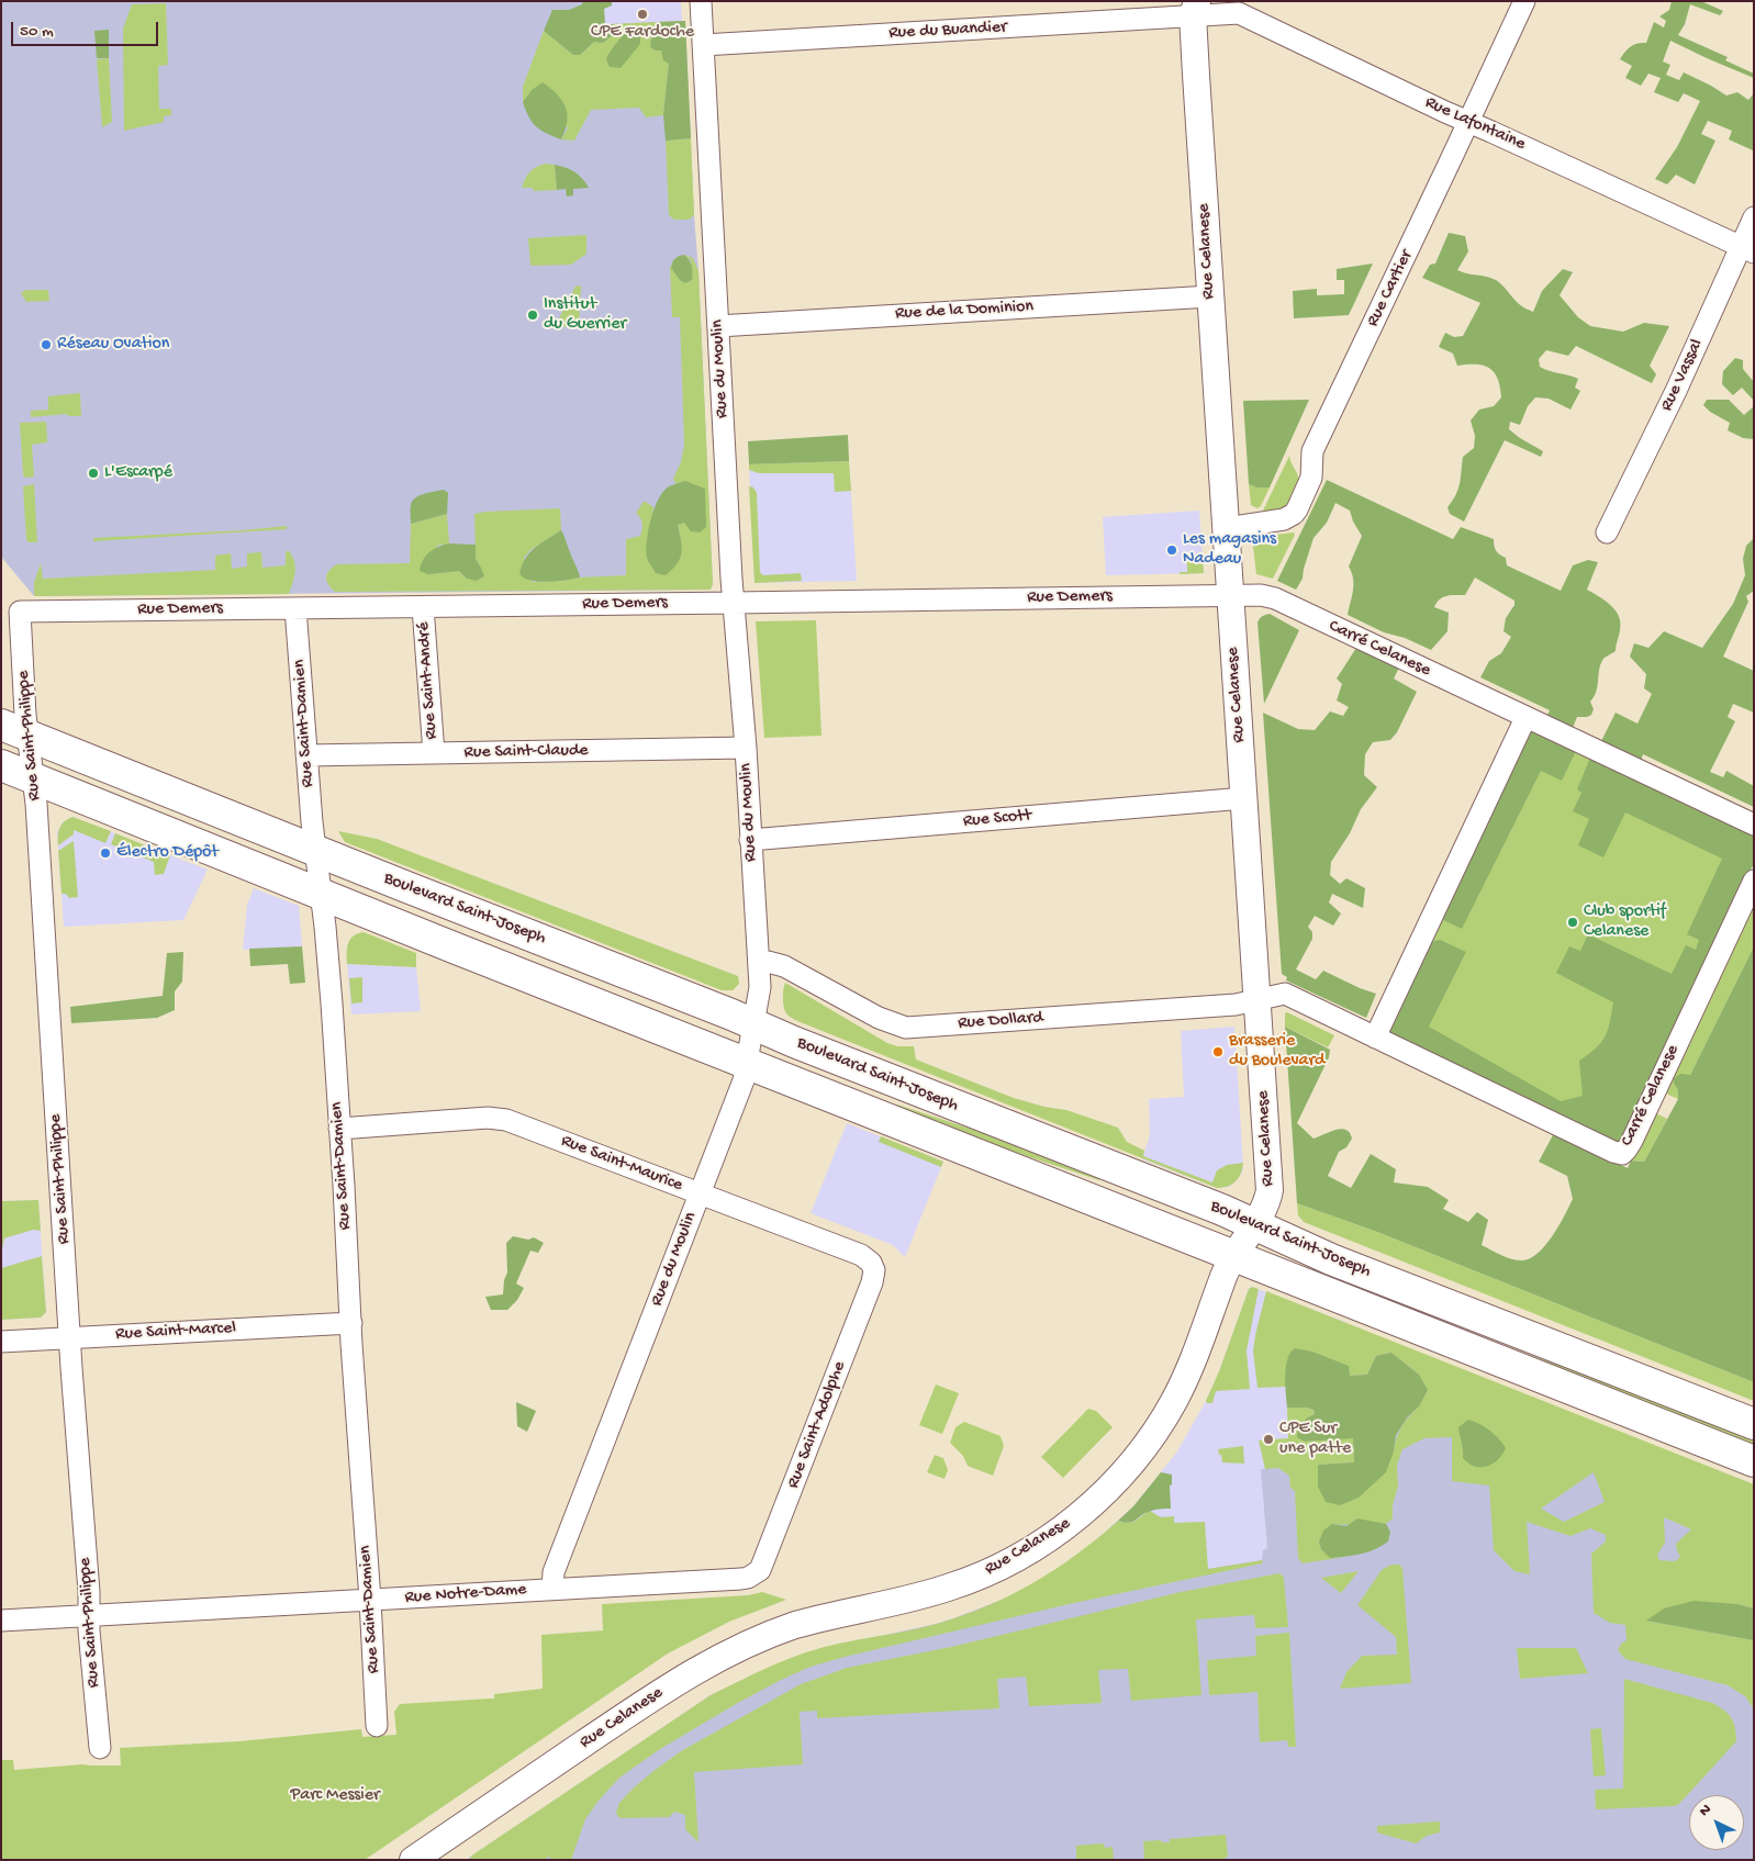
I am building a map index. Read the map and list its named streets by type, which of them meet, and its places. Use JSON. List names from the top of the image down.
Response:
{
  "streets": {
    "main road": ["Boulevard Saint-Joseph"],
    "street": [
      "Rue du Buandier",
      "Rue Lafontaine",
      "Rue Celanese",
      "Rue Cartier",
      "Rue de la Dominion",
      "Rue du Moulin",
      "Rue Vassal",
      "Rue Demers",
      "Carré Celanese",
      "Rue Saint-André",
      "Rue Saint-Damien",
      "Rue Saint-Philippe",
      "Rue Saint-Claude",
      "Rue Scott",
      "Rue Dollard",
      "Rue Saint-Maurice",
      "Rue Saint-Marcel",
      "Rue Saint-Adolphe",
      "Rue Notre-Dame"
    ]
  },
  "crossings": [
    ["Rue du Buandier", "Rue Lafontaine"],
    ["Rue du Buandier", "Rue Celanese"],
    ["Rue du Buandier", "Rue du Moulin"],
    ["Rue Lafontaine", "Rue Celanese"],
    ["Rue Lafontaine", "Rue Cartier"],
    ["Rue Lafontaine", "Rue Vassal"],
    ["Rue Celanese", "Rue Cartier"],
    ["Rue Celanese", "Rue de la Dominion"],
    ["Rue Celanese", "Rue Demers"],
    ["Rue Celanese", "Carré Celanese"],
    ["Rue Celanese", "Rue Scott"],
    ["Rue Celanese", "Boulevard Saint-Joseph"],
    ["Rue Celanese", "Rue Dollard"],
    ["Rue de la Dominion", "Rue du Moulin"],
    ["Rue du Moulin", "Rue Demers"],
    ["Rue du Moulin", "Rue Saint-Claude"],
    ["Rue du Moulin", "Rue Scott"],
    ["Rue du Moulin", "Boulevard Saint-Joseph"],
    ["Rue du Moulin", "Rue Dollard"],
    ["Rue du Moulin", "Rue Saint-Maurice"],
    ["Rue du Moulin", "Rue Notre-Dame"],
    ["Rue Demers", "Carré Celanese"],
    ["Rue Demers", "Rue Saint-André"],
    ["Rue Demers", "Rue Saint-Damien"],
    ["Rue Demers", "Rue Saint-Philippe"],
    ["Carré Celanese", "Rue Dollard"],
    ["Rue Saint-André", "Rue Saint-Claude"],
    ["Rue Saint-Damien", "Rue Saint-Claude"],
    ["Rue Saint-Damien", "Boulevard Saint-Joseph"],
    ["Rue Saint-Damien", "Rue Saint-Maurice"],
    ["Rue Saint-Damien", "Rue Saint-Marcel"],
    ["Rue Saint-Damien", "Rue Notre-Dame"],
    ["Rue Saint-Philippe", "Boulevard Saint-Joseph"],
    ["Rue Saint-Philippe", "Rue Saint-Marcel"],
    ["Rue Saint-Philippe", "Rue Notre-Dame"],
    ["Rue Saint-Maurice", "Rue Saint-Adolphe"],
    ["Rue Saint-Adolphe", "Rue Notre-Dame"]
  ],
  "parks": ["Parc Messier"],
  "places": [
    "CPE Fardoche",
    "Institut du Guerrier",
    "Réseau Ovation",
    "L'Escarpé",
    "Les magasins Nadeau",
    "Électro Dépôt",
    "Club sportif Celanese",
    "Brasserie du Boulevard",
    "CPE Sur une patte"
  ],
  "scale_bar": "50 m",
  "north": "top left"
}
